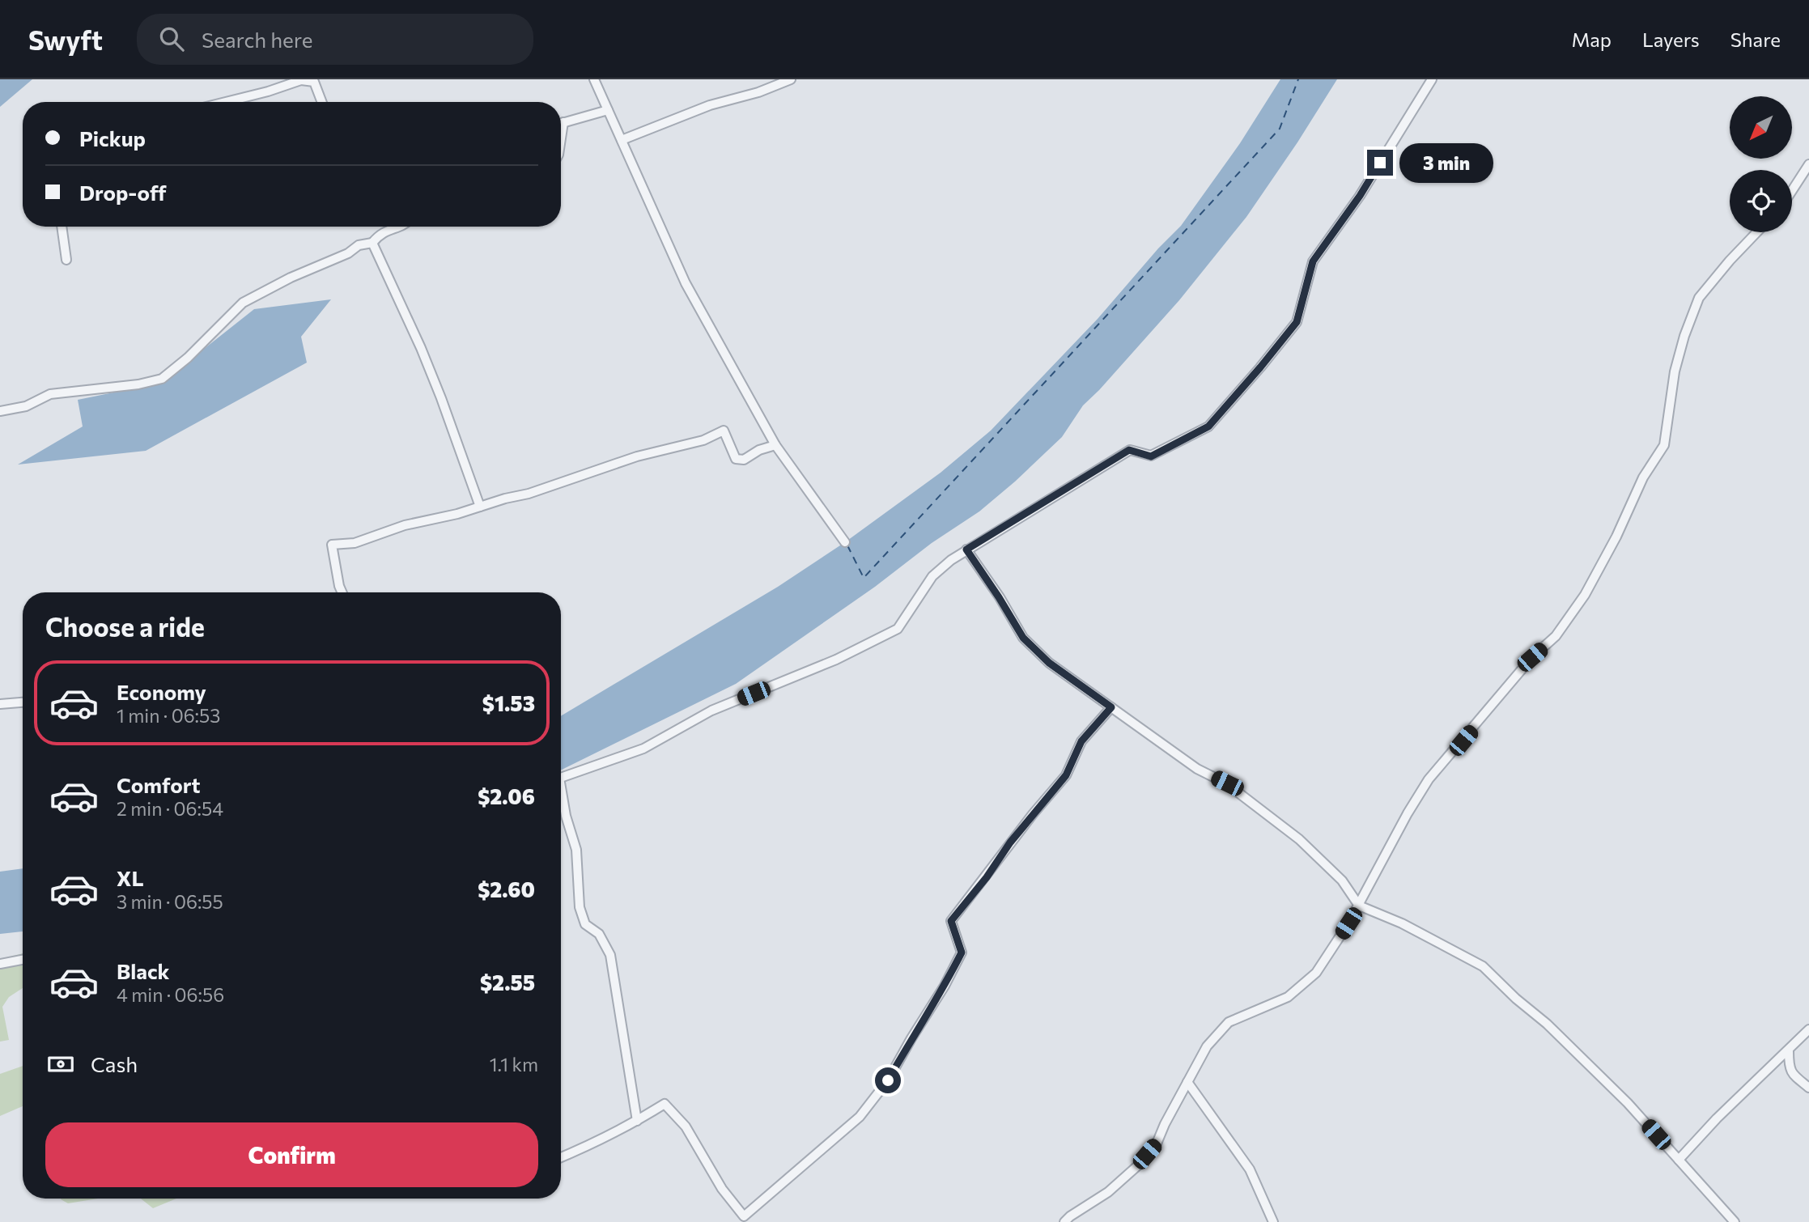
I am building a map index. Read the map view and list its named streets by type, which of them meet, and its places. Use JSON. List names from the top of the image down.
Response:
{
  "north": "bottom left",
  "page": {
    "header": "Swyft",
    "search": "Search here",
    "nav": ["Map", "Layers", "Share"],
    "banner": ["Pickup", "Drop-off"],
    "bubble": "3 min",
    "heading": "Choose a ride",
    "list": [
      {
        "name": "Economy",
        "note": "1 min · 06:53",
        "value": "$1.53"
      },
      {
        "name": "Comfort",
        "note": "2 min · 06:54",
        "value": "$2.06"
      },
      {
        "name": "XL",
        "note": "3 min · 06:55",
        "value": "$2.60"
      },
      {
        "name": "Black",
        "note": "4 min · 06:56",
        "value": "$2.55"
      }
    ],
    "pay": ["Cash", "1.1 km"],
    "buttons": "Confirm"
  }
}
